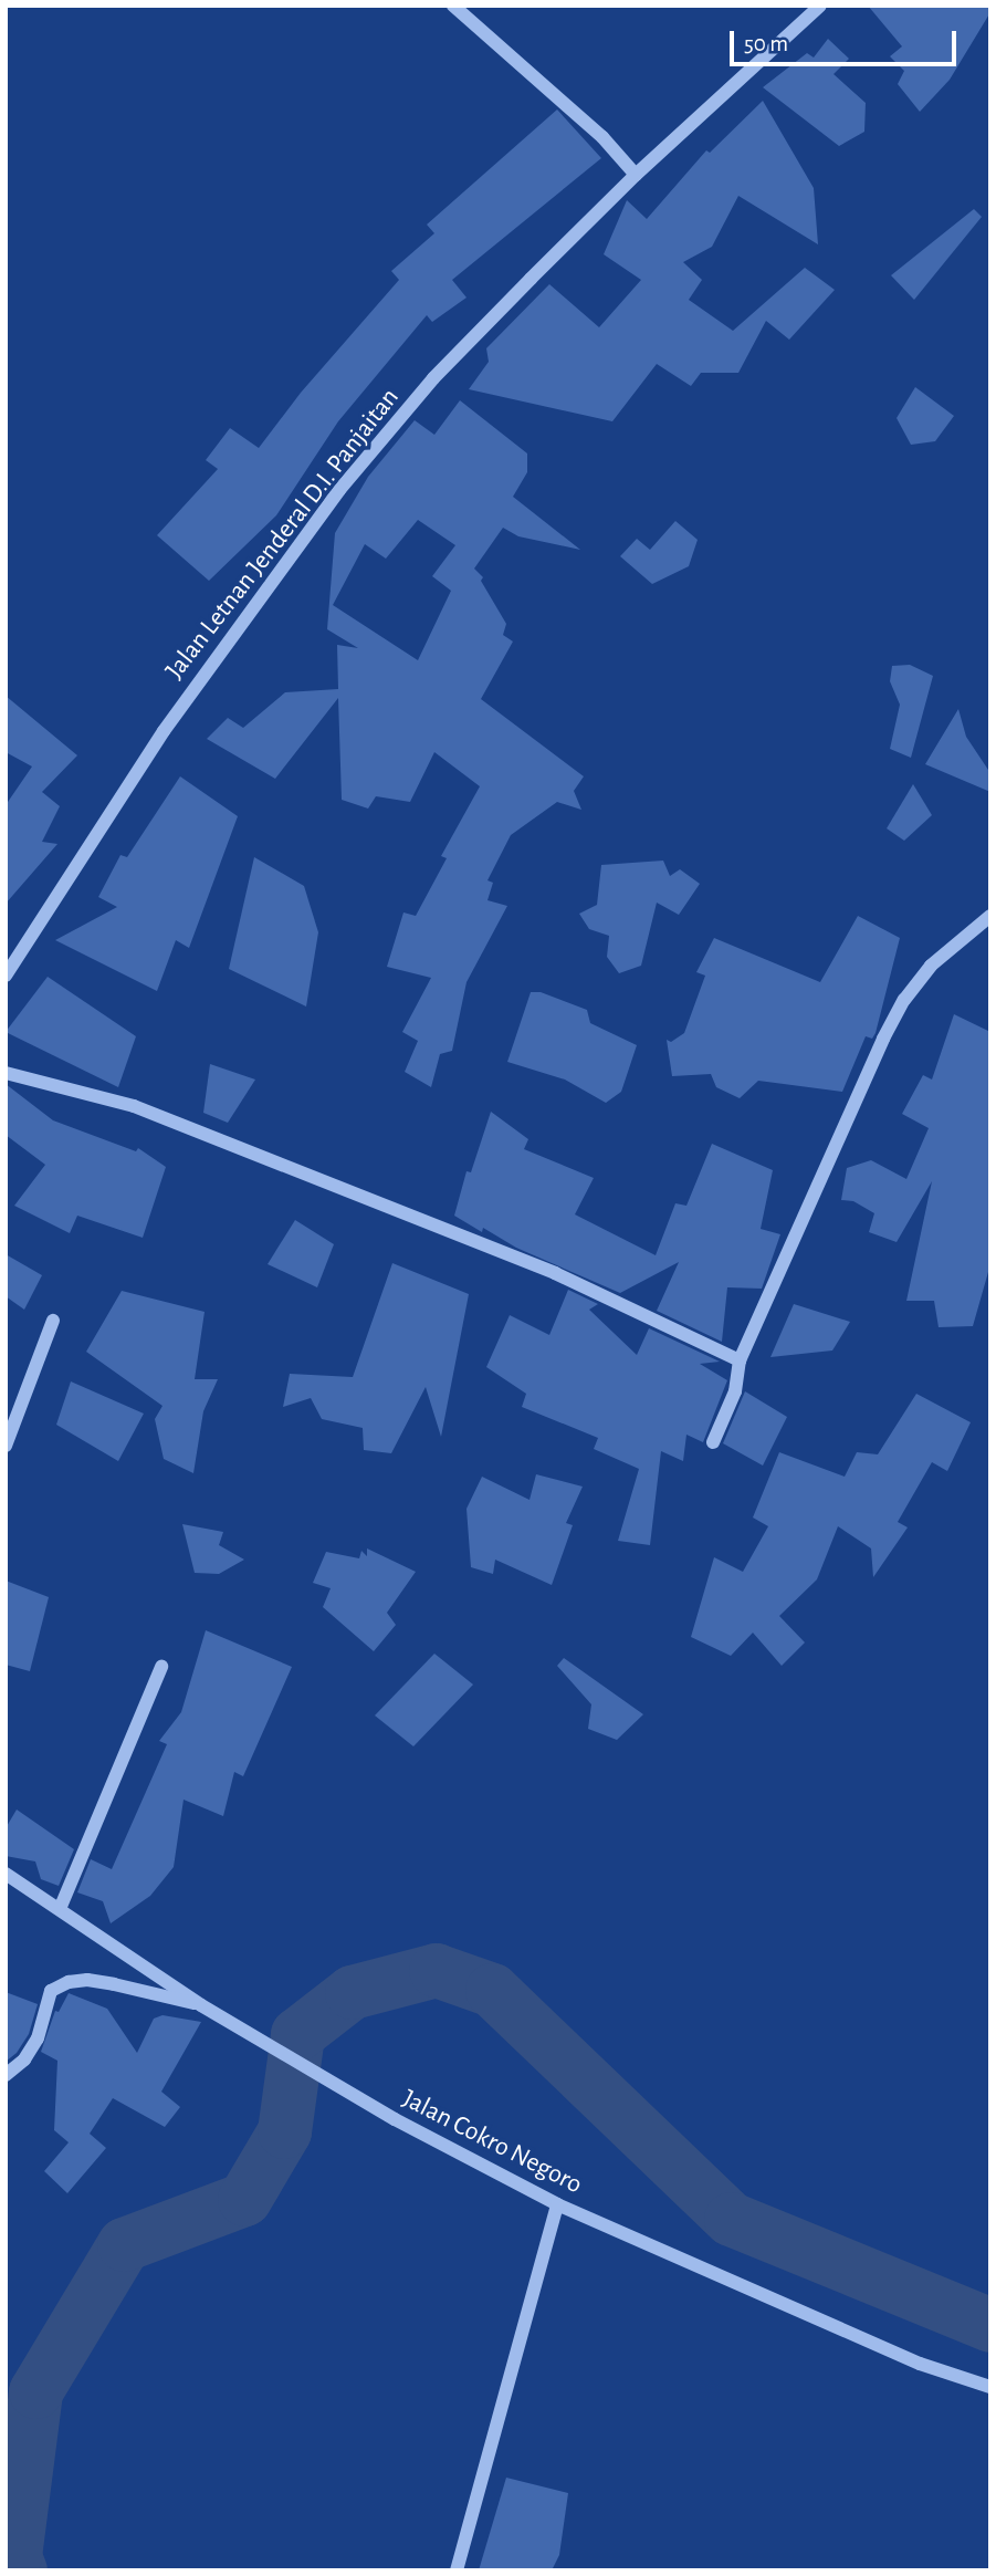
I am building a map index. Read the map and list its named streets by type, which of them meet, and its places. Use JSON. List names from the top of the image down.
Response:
{
  "streets": {
    "street": ["Jalan Letnan Jenderal D.I. Panjaitan", "Jalan Cokro Negoro"]
  },
  "scale_bar": "50 m"
}
